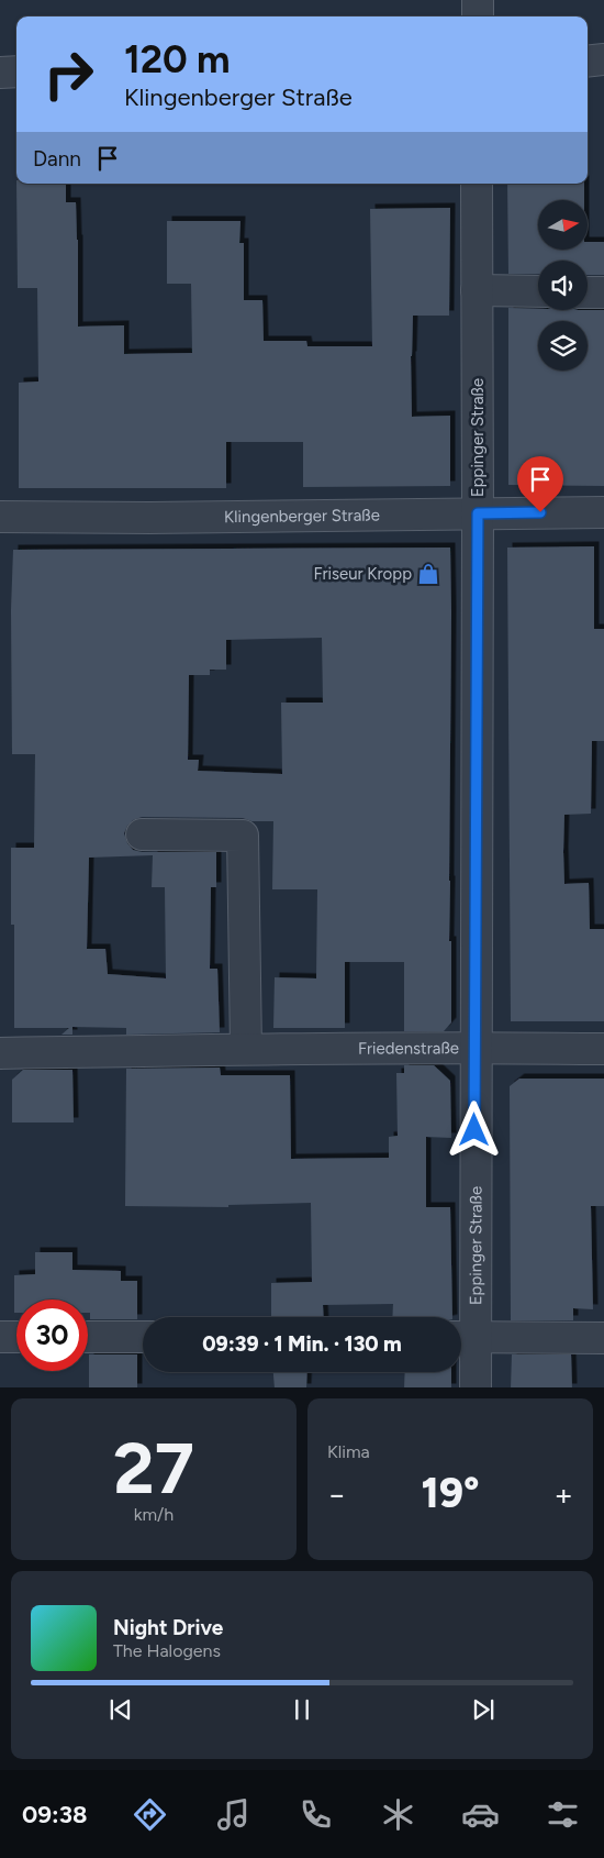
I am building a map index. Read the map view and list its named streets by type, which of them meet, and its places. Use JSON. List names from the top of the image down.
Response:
{
  "streets": {
    "street": ["Eppinger Straße", "Klingenberger Straße", "Friedenstraße"]
  },
  "crossings": [
    ["Eppinger Straße", "Klingenberger Straße"],
    ["Eppinger Straße", "Friedenstraße"]
  ],
  "places": {
    "shop": ["Friseur Kropp"]
  },
  "north": "right",
  "page": {
    "turn": ["120 m", "Klingenberger Straße"],
    "then": "Dann",
    "limit": "30",
    "trip": "09:39 · 1 Min. · 130 m",
    "tile": [
      ["27", "km/h"],
      "Klima"
    ],
    "heat": ["−", "19°", "+"],
    "song": ["Night Drive", "The Halogens"],
    "tabs": "09:38"
  }
}
